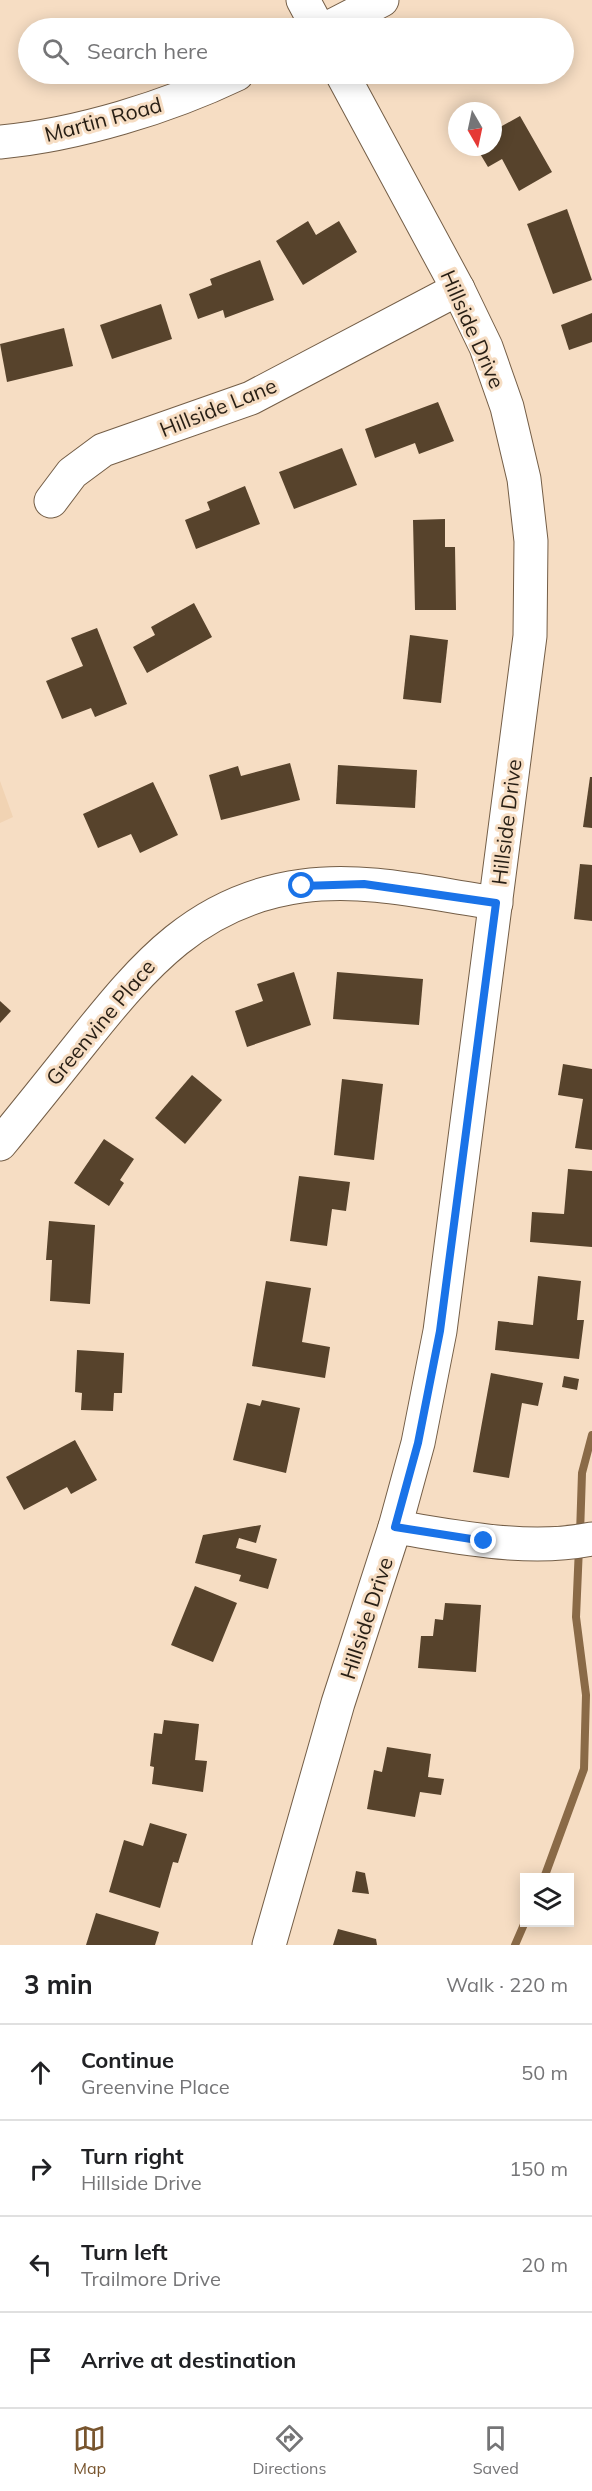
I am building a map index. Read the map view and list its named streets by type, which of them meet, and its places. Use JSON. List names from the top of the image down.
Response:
{
  "streets": {
    "street": [
      "Martin Road",
      "Hillside Drive",
      "Hillside Lane",
      "Greenvine Place"
    ]
  },
  "crossings": [
    ["Hillside Drive", "Hillside Lane"],
    ["Hillside Drive", "Greenvine Place"]
  ],
  "north": "bottom",
  "page": {
    "search": "Search here",
    "heading": ["3 min", "Walk · 220 m"],
    "list": [
      ["Continue", "Greenvine Place", "50 m"],
      ["Turn right", "Hillside Drive", "150 m"],
      ["Turn left", "Trailmore Drive", "20 m"],
      "Arrive at destination"
    ],
    "nav": ["Map", "Directions", "Saved"]
  }
}
